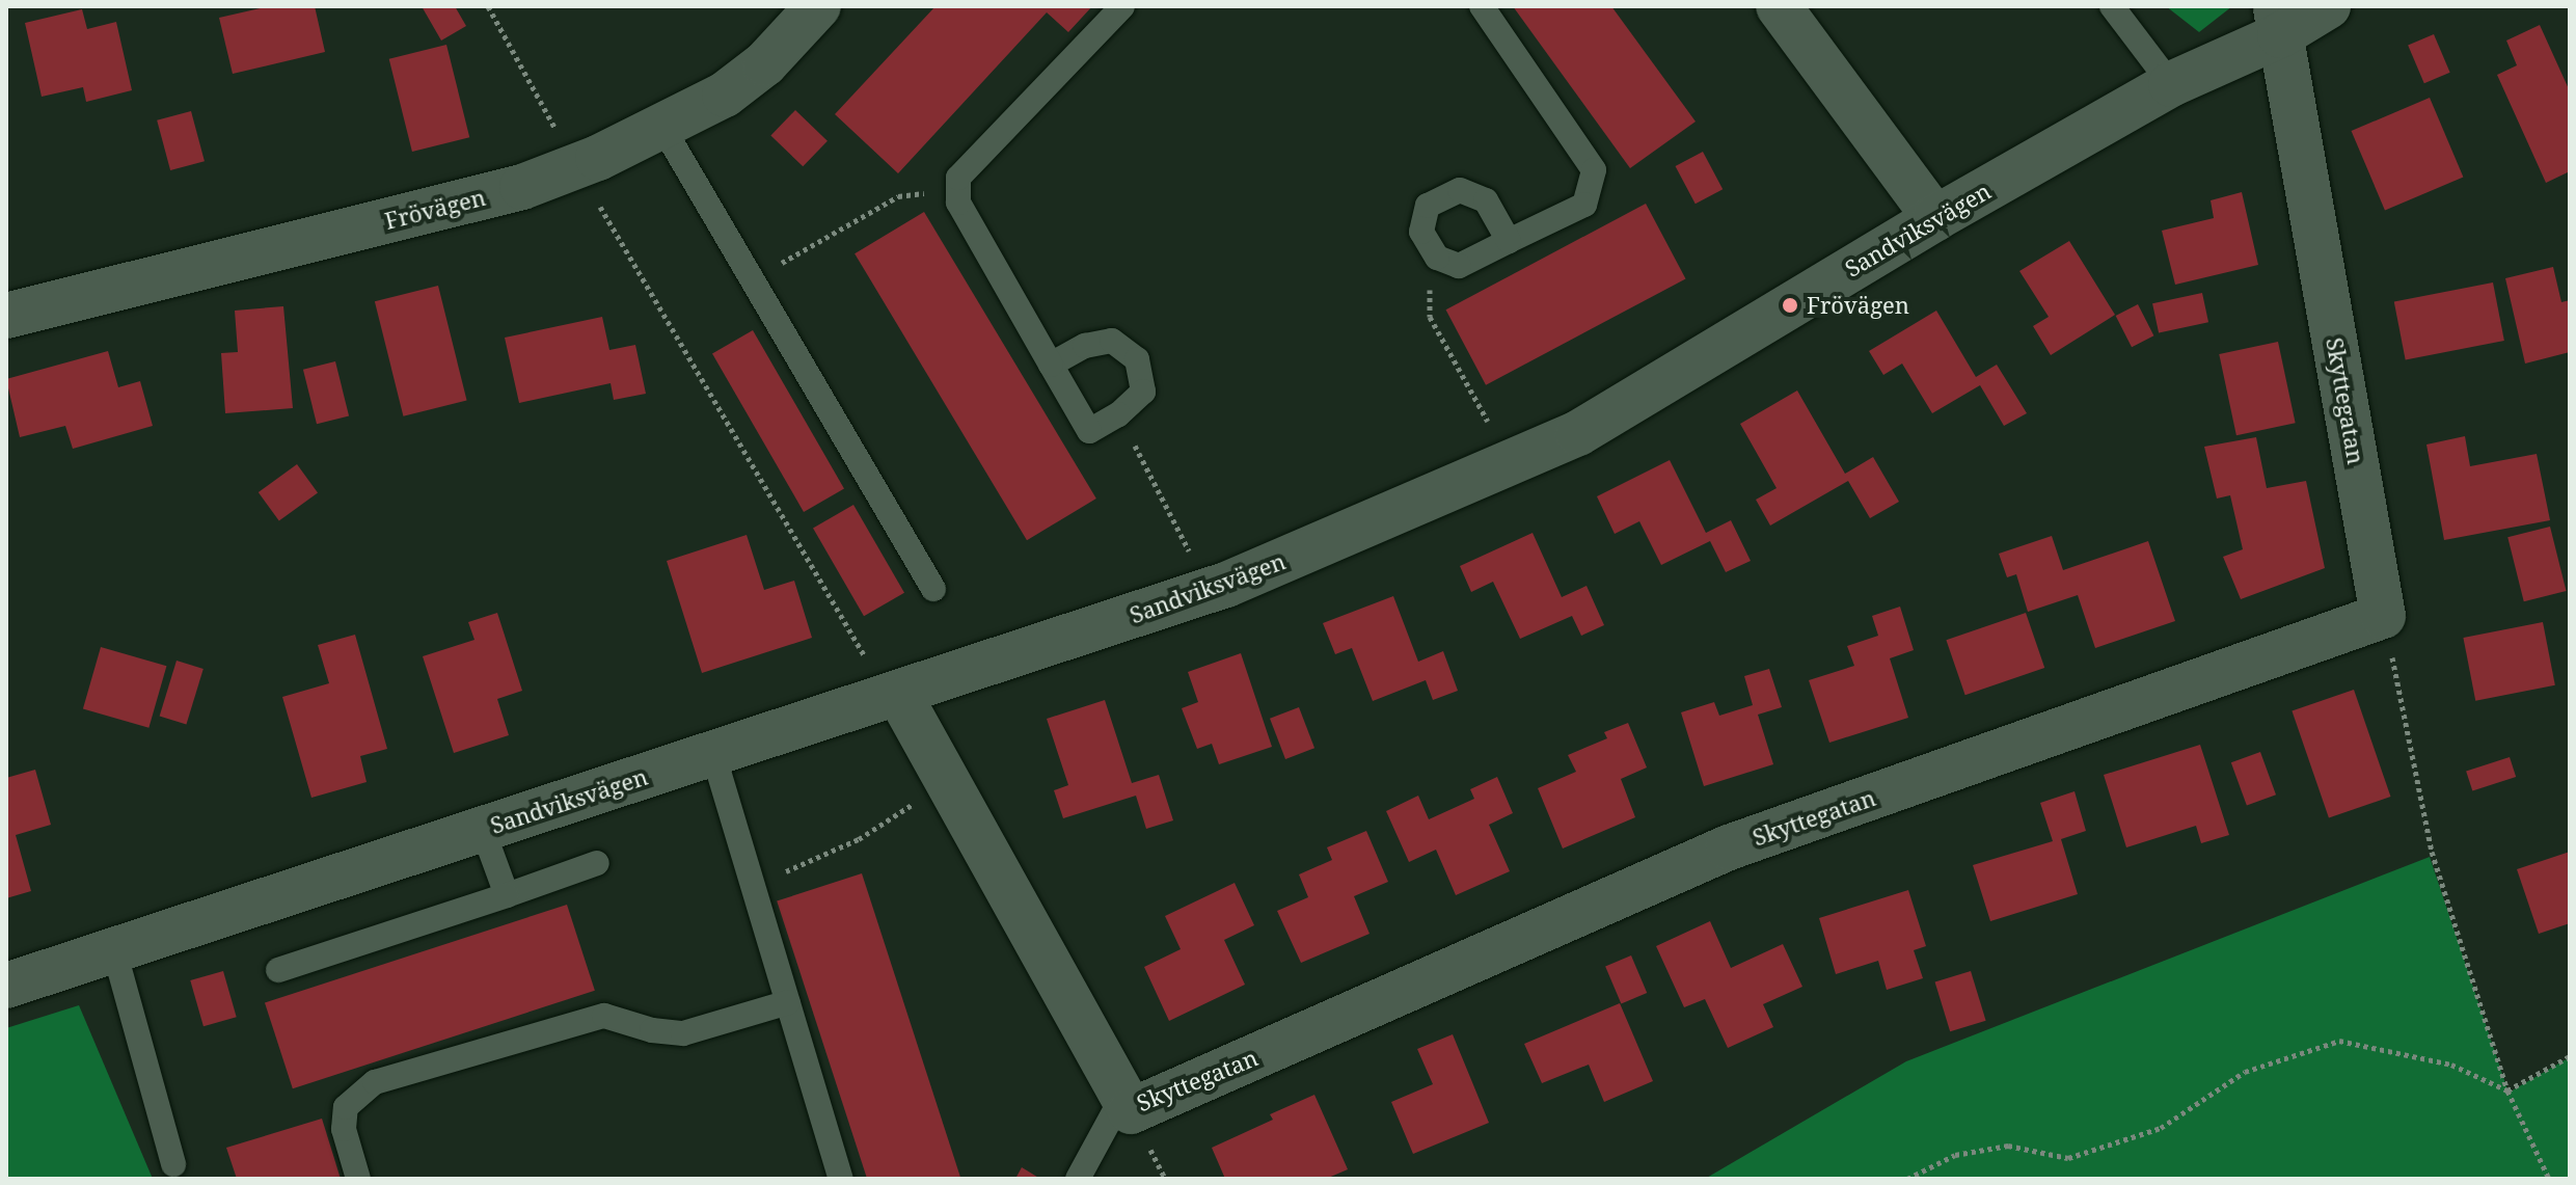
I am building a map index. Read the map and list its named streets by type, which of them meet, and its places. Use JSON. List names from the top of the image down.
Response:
{
  "streets": {
    "street": ["Frövägen", "Sandviksvägen", "Skyttegatan"]
  },
  "crossings": [
    ["Sandviksvägen", "Skyttegatan"]
  ],
  "places": ["Frövägen"]
}
